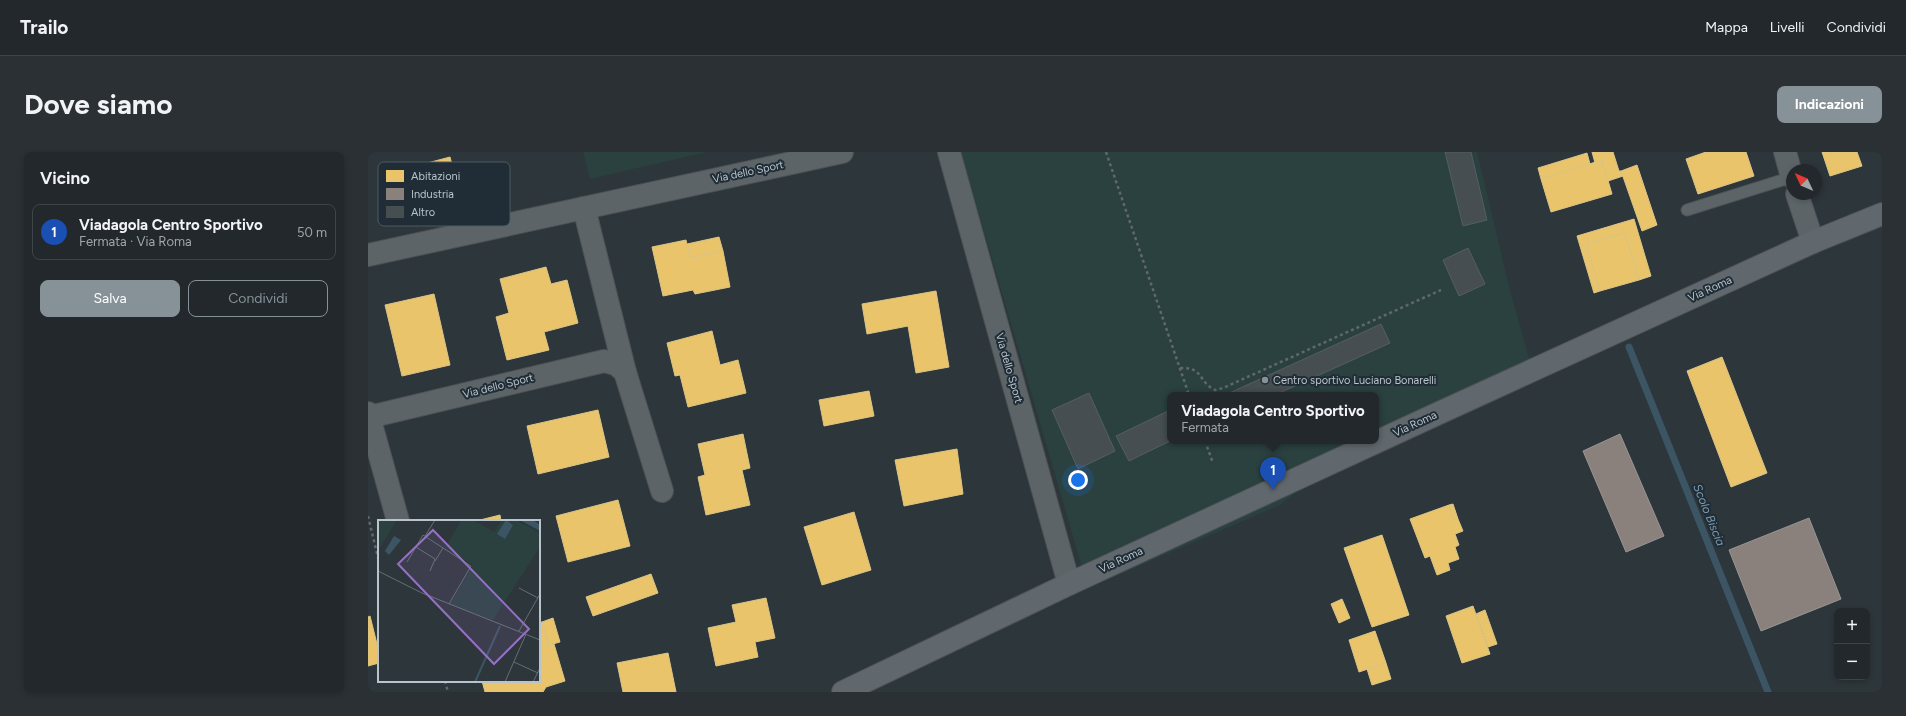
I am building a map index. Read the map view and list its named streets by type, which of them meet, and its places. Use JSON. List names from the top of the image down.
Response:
{
  "streets": {
    "main road": ["Via Roma"],
    "street": ["Via dello Sport"]
  },
  "crossings": [
    ["Via dello Sport", "Via Roma"]
  ],
  "water": ["Scolo Biscia"],
  "places": ["Centro sportivo Luciano Bonarelli"],
  "legend": ["Abitazioni", "Industria", "Altro"],
  "north": "top left",
  "page": {
    "header": "Trailo",
    "nav": ["Mappa", "Livelli", "Condividi"],
    "buttons": [
      "Indicazioni",
      ["Salva", "Condividi"]
    ],
    "title": "Dove siamo",
    "heading": "Vicino",
    "list": [
      {
        "mark": "1",
        "name": "Viadagola Centro Sportivo",
        "note": "Fermata · Via Roma",
        "value": "50 m"
      }
    ],
    "popup": ["Viadagola Centro Sportivo", "Fermata"],
    "pins": "1",
    "map_buttons": ["+", "−"]
  }
}
